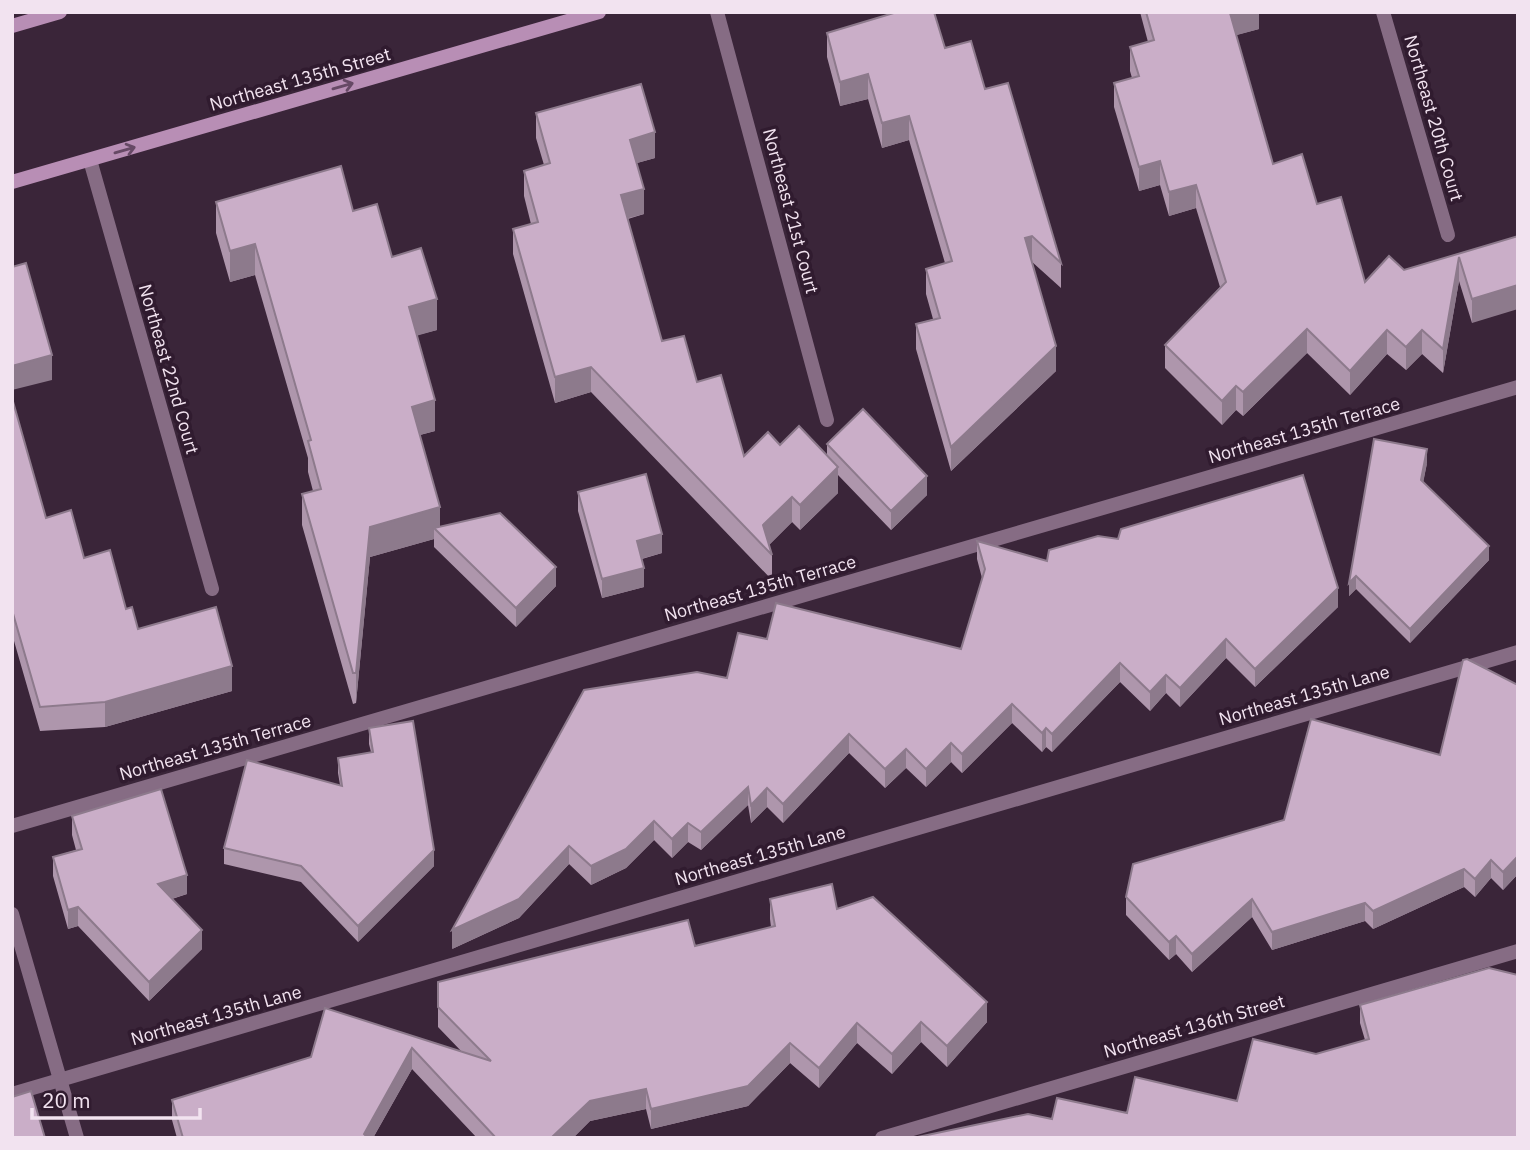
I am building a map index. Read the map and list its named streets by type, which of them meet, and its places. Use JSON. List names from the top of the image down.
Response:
{
  "streets": {
    "street": [
      "Northeast 135th Street",
      "Northeast 20th Court",
      "Northeast 21st Court",
      "Northeast 22nd Court",
      "Northeast 135th Terrace",
      "Northeast 135th Lane",
      "Northeast 136th Street"
    ]
  },
  "crossings": [
    ["Northeast 135th Street", "Northeast 22nd Court"]
  ],
  "one_way": ["Northeast 135th Street"],
  "scale_bar": "20 m"
}
